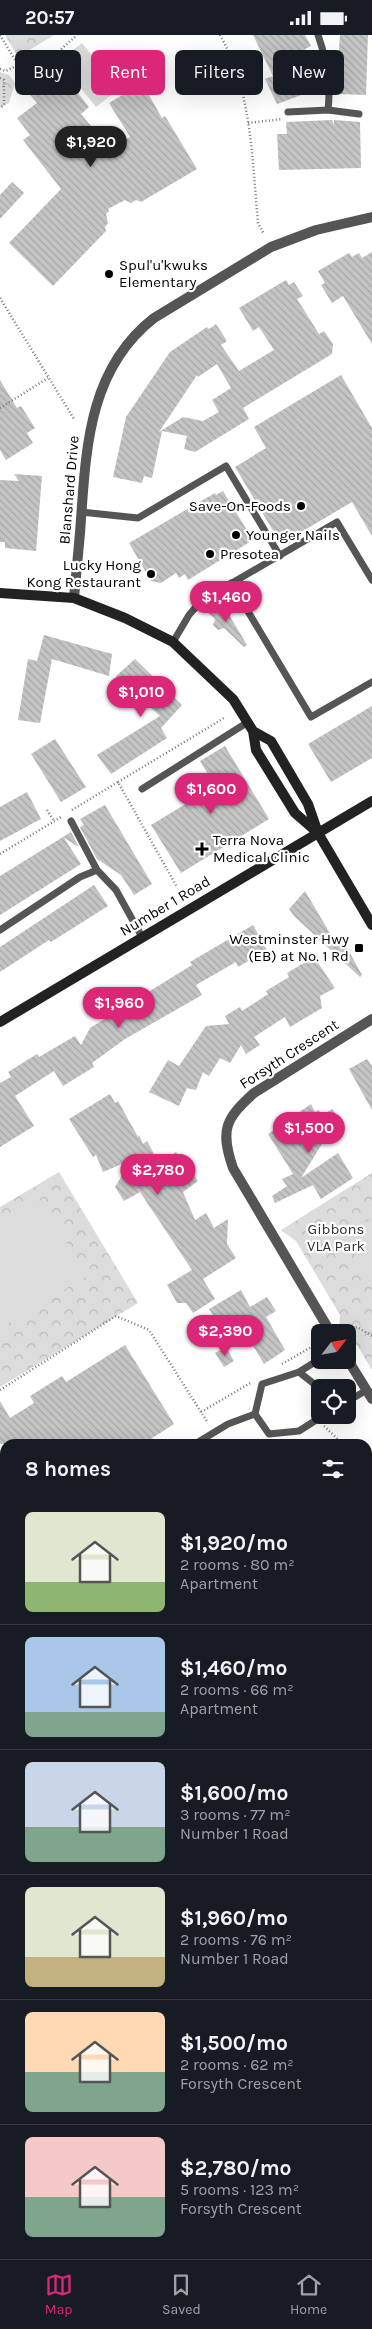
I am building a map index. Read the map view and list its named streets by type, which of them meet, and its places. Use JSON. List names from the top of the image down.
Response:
{
  "streets": {
    "street": ["Blanshard Drive", "Number 1 Road", "Forsyth Crescent"]
  },
  "parks": ["Gibbons VLA Park"],
  "places": {
    "other": [
      "Spul'u'kwuks Elementary",
      "Save-On-Foods",
      "Younger Nails",
      "Presotea",
      "Lucky Hong Kong Restaurant"
    ],
    "health": ["Terra Nova Medical Clinic"],
    "transit": ["Westminster Hwy (EB) at No. 1 Rd"]
  },
  "north": "top right",
  "page": {
    "status": "20:57",
    "chip": [
      "Buy",
      "Rent",
      "Filters",
      "New"
    ],
    "price": [
      "$1,920",
      "$1,460",
      "$1,010",
      "$1,600",
      "$1,960",
      "$1,500",
      "$2,780",
      "$2,390"
    ],
    "heading": "8 homes",
    "list": [
      {
        "name": "$1,920/mo",
        "note": "2 rooms · 80 m² · Apartment"
      },
      {
        "name": "$1,460/mo",
        "note": "2 rooms · 66 m² · Apartment"
      },
      {
        "name": "$1,600/mo",
        "note": "3 rooms · 77 m² · Number 1 Road"
      },
      {
        "name": "$1,960/mo",
        "note": "2 rooms · 76 m² · Number 1 Road"
      },
      {
        "name": "$1,500/mo",
        "note": "2 rooms · 62 m² · Forsyth Crescent"
      },
      {
        "name": "$2,780/mo",
        "note": "5 rooms · 123 m² · Forsyth Crescent"
      }
    ],
    "tabs": ["Map", "Saved", "Home"]
  }
}
